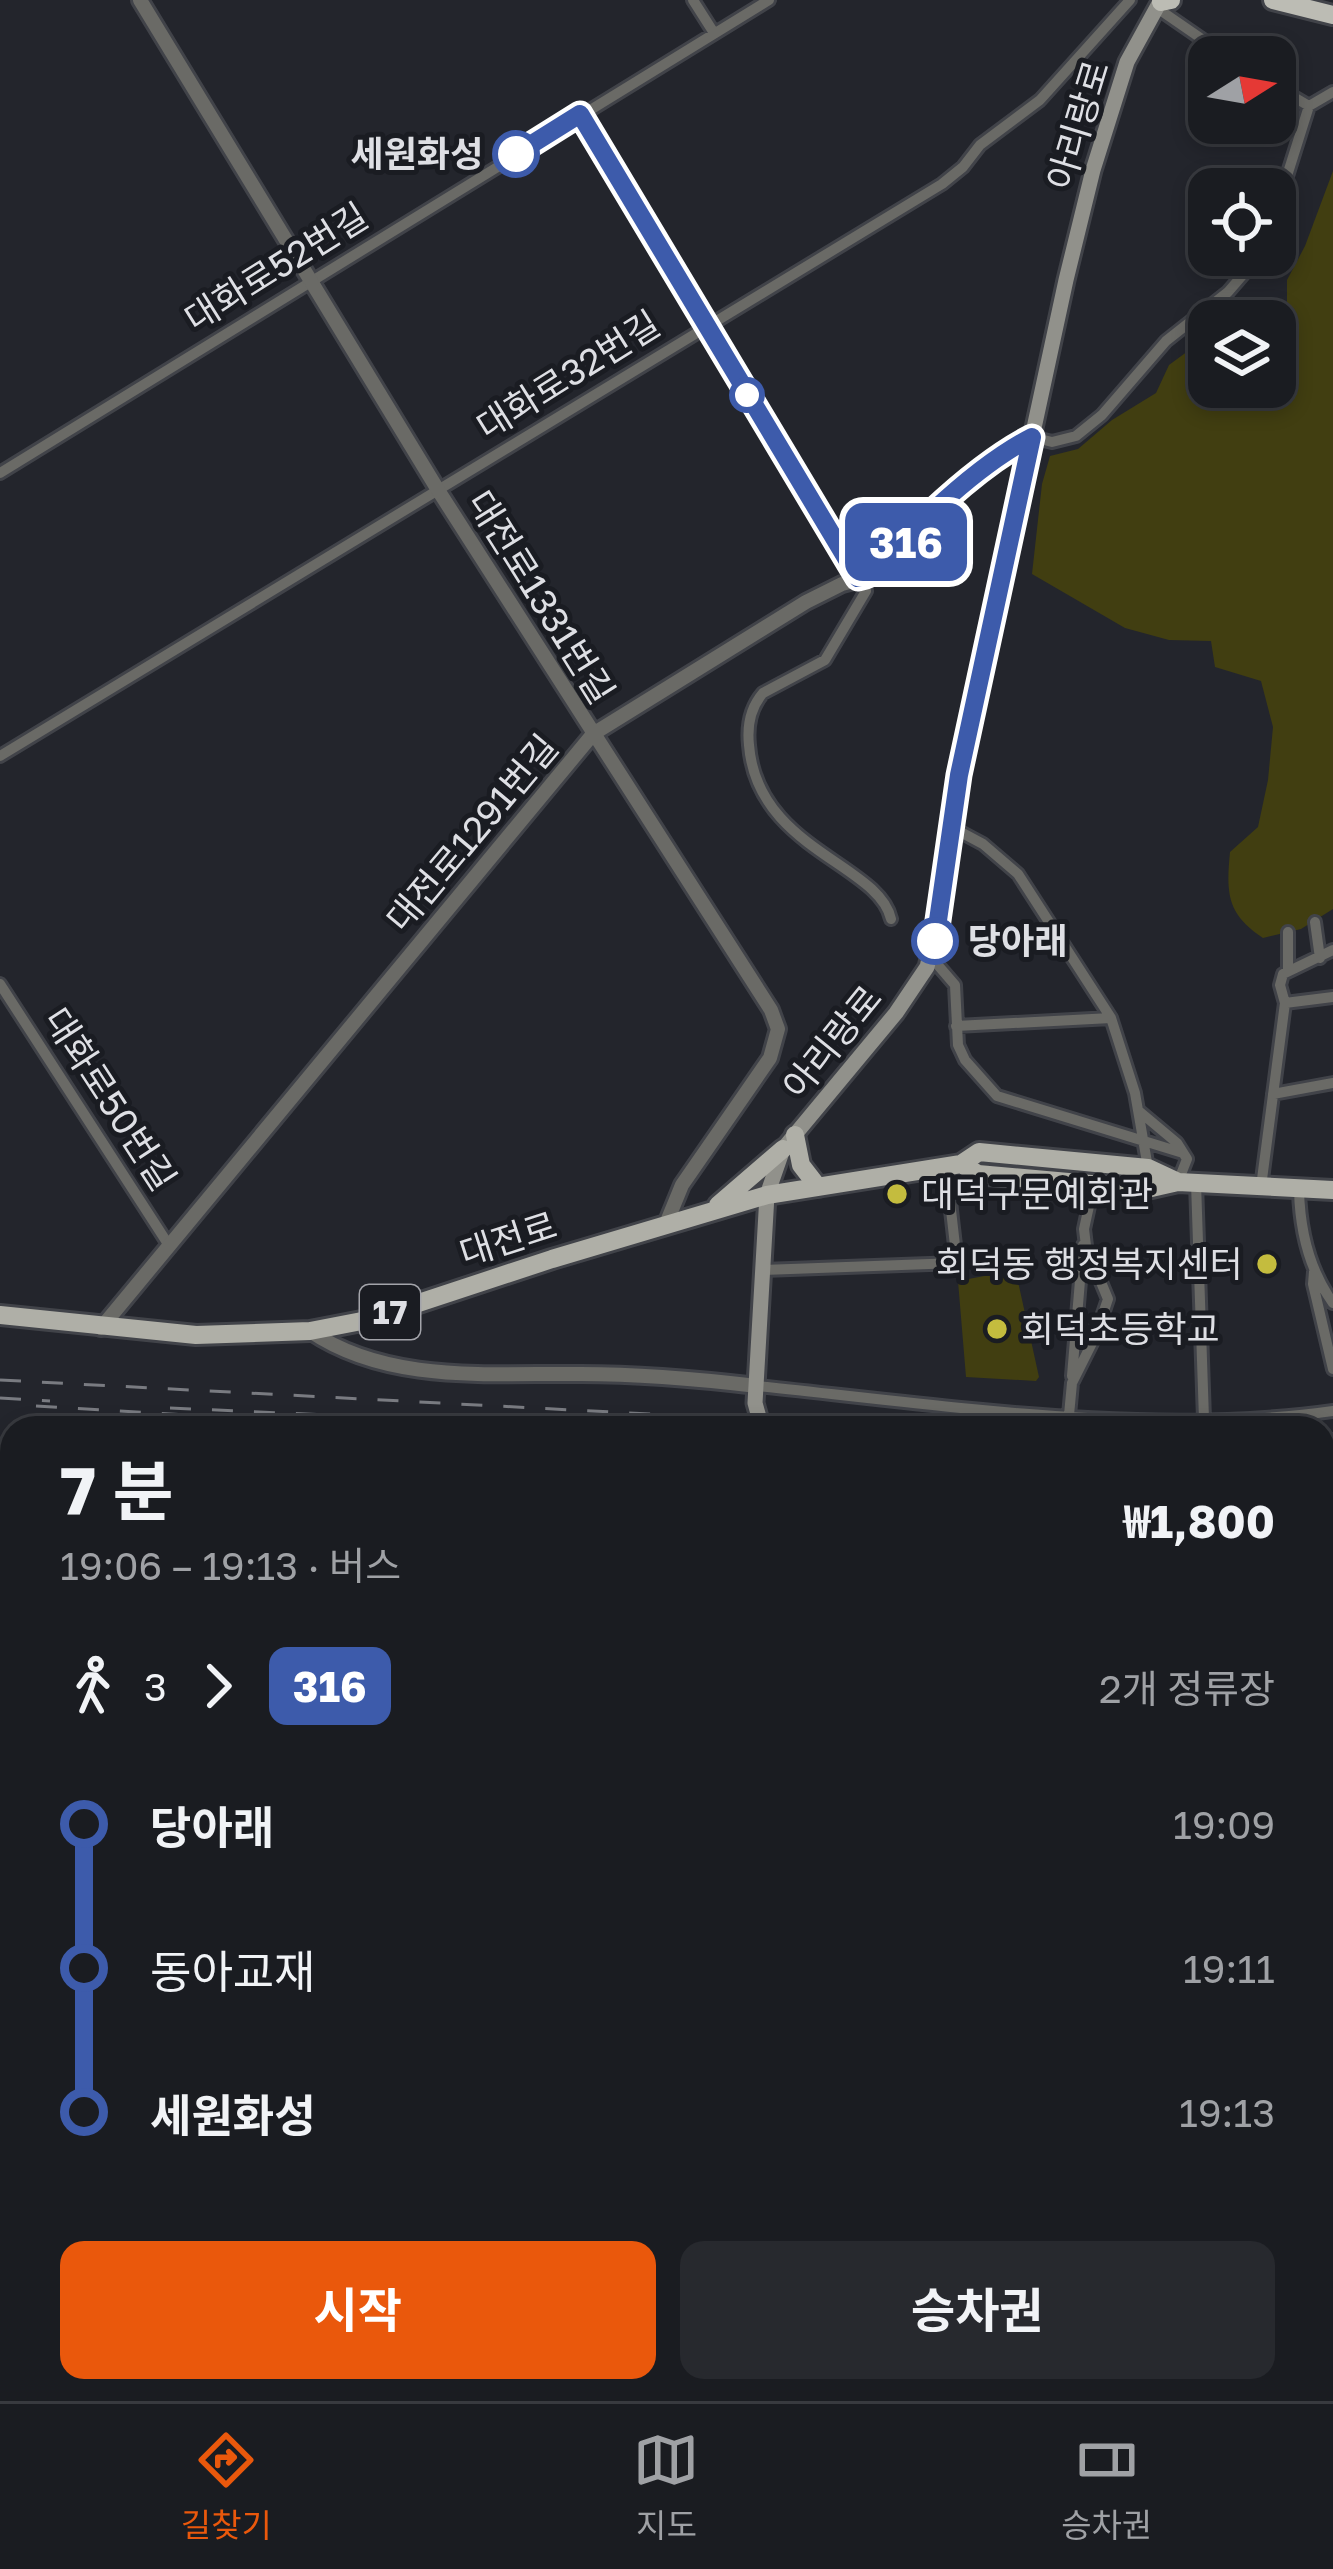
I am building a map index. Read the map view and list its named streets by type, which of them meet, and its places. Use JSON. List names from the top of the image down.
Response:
{
  "streets": {
    "main road": ["아리랑로", "대전로", "17"],
    "street": [
      "대화로52번길",
      "대화로32번길",
      "대전로1331번길",
      "대전로1291번길",
      "대화로50번길"
    ]
  },
  "crossings": [
    ["아리랑로", "대전로1291번길"],
    ["아리랑로", "대전로"],
    ["대화로52번길", "대전로1331번길"],
    ["대화로32번길", "대전로1331번길"],
    ["대전로1331번길", "대전로1291번길"],
    ["대전로1331번길", "대전로"],
    ["대전로1291번길", "대화로50번길"],
    ["대전로1291번길", "대전로"]
  ],
  "places": [
    "세원화성",
    "당아래",
    "대덕구문예회관",
    "회덕동 행정복지센터",
    "회덕초등학교"
  ],
  "lines": ["bus line 316"],
  "north": "right",
  "page": {
    "on_map": "316",
    "heading": ["7 분", "19:06 – 19:13 · 버스", "₩1,800"],
    "legs": ["3", "316", "2개 정류장"],
    "list": [
      {
        "name": "당아래",
        "value": "19:09"
      },
      {
        "name": "동아교재",
        "value": "19:11"
      },
      {
        "name": "세원화성",
        "value": "19:13"
      }
    ],
    "buttons": ["시작", "승차권"],
    "tabs": ["길찾기", "지도", "승차권"]
  }
}
